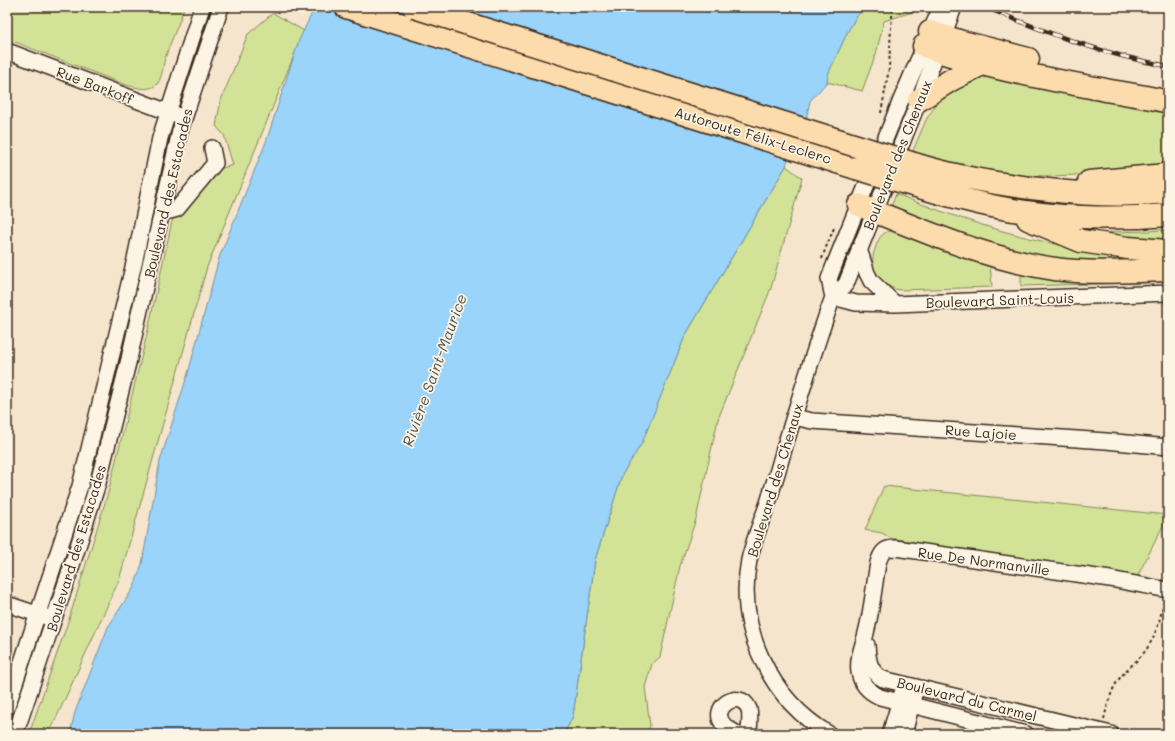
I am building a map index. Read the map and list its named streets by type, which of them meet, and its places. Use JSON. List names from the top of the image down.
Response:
{
  "streets": {
    "highway": ["Autoroute Félix-Leclerc"],
    "street": [
      "Rue Barkoff",
      "Boulevard des Chenaux",
      "Boulevard des Estacades",
      "Boulevard Saint-Louis",
      "Rue Lajoie",
      "Rue De Normanville",
      "Boulevard du Carmel"
    ]
  },
  "crossings": [
    ["Rue Barkoff", "Boulevard des Estacades"],
    ["Boulevard des Chenaux", "Boulevard Saint-Louis"],
    ["Boulevard des Chenaux", "Rue Lajoie"],
    ["Rue De Normanville", "Boulevard du Carmel"]
  ],
  "water": ["Rivière Saint-Maurice"]
}
